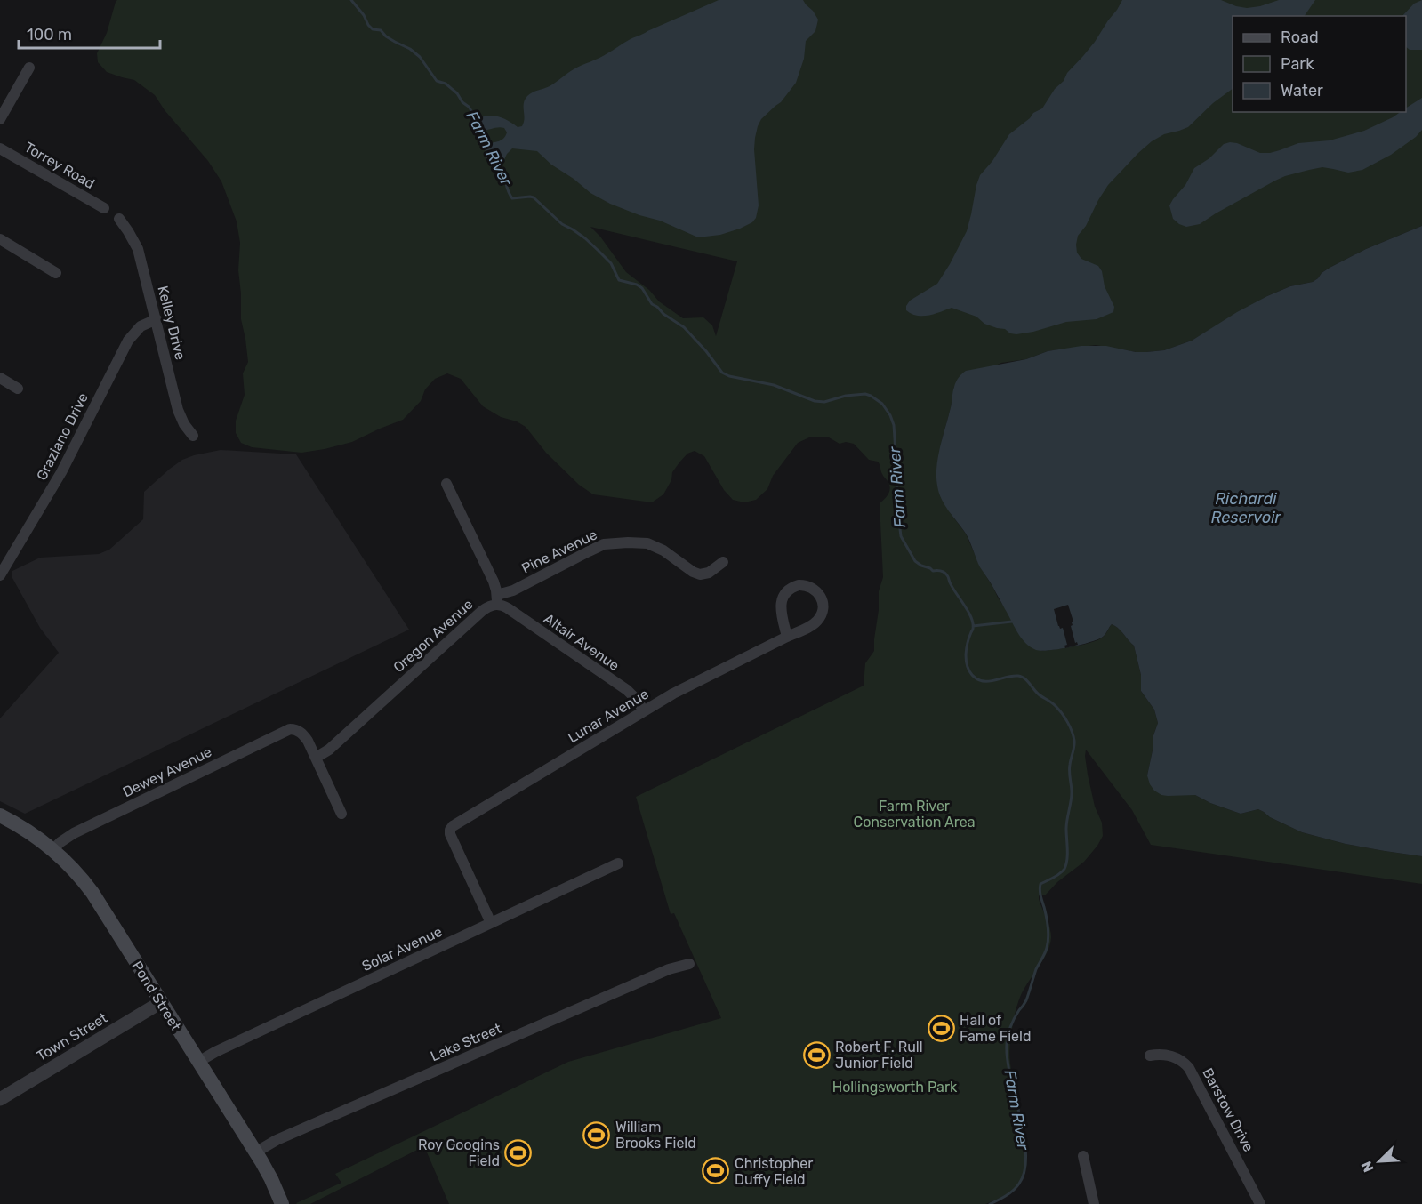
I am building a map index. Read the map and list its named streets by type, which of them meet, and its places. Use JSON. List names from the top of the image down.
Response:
{
  "streets": {
    "main road": ["Pond Street"],
    "street": [
      "Torrey Road",
      "Kelley Drive",
      "Graziano Drive",
      "Pine Avenue",
      "Oregon Avenue",
      "Altair Avenue",
      "Lunar Avenue",
      "Dewey Avenue",
      "Solar Avenue",
      "Town Street",
      "Lake Street",
      "Barstow Drive"
    ]
  },
  "crossings": [
    ["Kelley Drive", "Graziano Drive"],
    ["Pine Avenue", "Oregon Avenue"],
    ["Pine Avenue", "Altair Avenue"],
    ["Oregon Avenue", "Altair Avenue"],
    ["Oregon Avenue", "Dewey Avenue"],
    ["Altair Avenue", "Lunar Avenue"],
    ["Lunar Avenue", "Solar Avenue"],
    ["Dewey Avenue", "Pond Street"],
    ["Solar Avenue", "Pond Street"],
    ["Pond Street", "Town Street"],
    ["Pond Street", "Lake Street"]
  ],
  "water": ["Farm River", "Richardi Reservoir"],
  "parks": ["Farm River Conservation Area", "Hollingsworth Park"],
  "places": {
    "sports": [
      "Hall of Fame Field",
      "Robert F. Rull Junior Field",
      "William Brooks Field",
      "Roy Googins Field",
      "Christopher Duffy Field"
    ]
  },
  "legend": ["Road", "Park", "Water"],
  "scale_bar": "100 m",
  "north": "bottom left"
}
